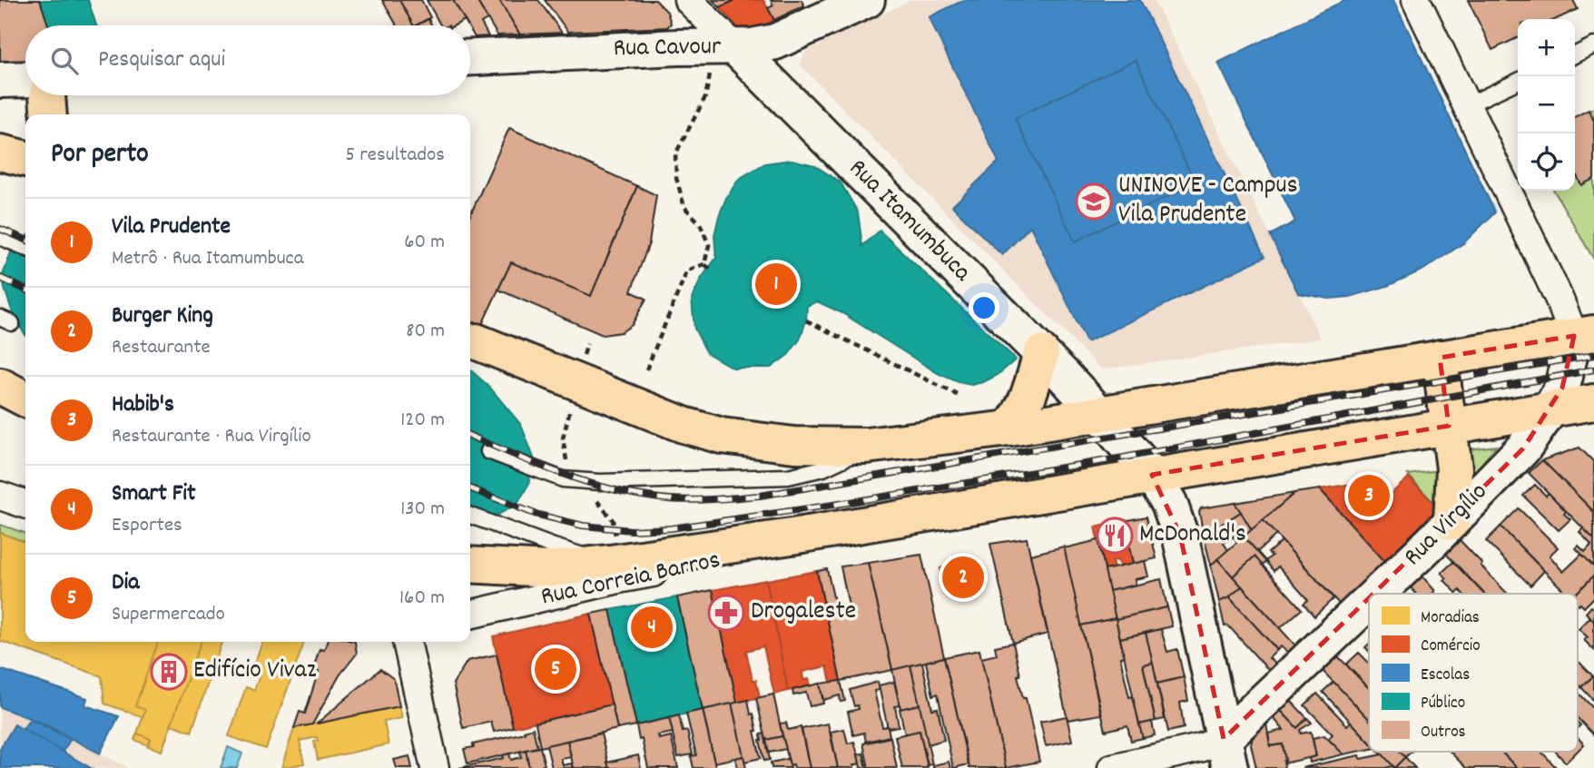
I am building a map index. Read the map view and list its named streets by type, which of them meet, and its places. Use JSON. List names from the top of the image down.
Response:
{
  "streets": {
    "street": [
      "Rua Cavour",
      "Rua Itamumbuca",
      "Rua Virgílio",
      "Rua Correia Barros"
    ]
  },
  "crossings": [
    ["Rua Cavour", "Rua Itamumbuca"],
    ["Rua Itamumbuca", "Rua Virgílio"]
  ],
  "places": {
    "school or university": ["UNINOVE - Campus Vila Prudente"],
    "restaurant": ["McDonald's"],
    "pharmacy": ["Drogaleste"],
    "building": ["Edifício Vivaz"]
  },
  "legend": [
    "Moradias",
    "Comércio",
    "Escolas",
    "Público",
    "Outros"
  ],
  "page": {
    "map_buttons": ["+", "−"],
    "search": "Pesquisar aqui",
    "heading": ["Por perto", "5 resultados"],
    "list": [
      {
        "mark": "1",
        "name": "Vila Prudente",
        "note": "Metrô · Rua Itamumbuca",
        "value": "60 m"
      },
      {
        "mark": "2",
        "name": "Burger King",
        "note": "Restaurante",
        "value": "80 m"
      },
      {
        "mark": "3",
        "name": "Habib's",
        "note": "Restaurante · Rua Virgílio",
        "value": "120 m"
      },
      {
        "mark": "4",
        "name": "Smart Fit",
        "note": "Esportes",
        "value": "130 m"
      },
      {
        "mark": "5",
        "name": "Dia",
        "note": "Supermercado",
        "value": "160 m"
      }
    ],
    "pins": [
      "1",
      "3",
      "2",
      "4",
      "5"
    ]
  }
}
